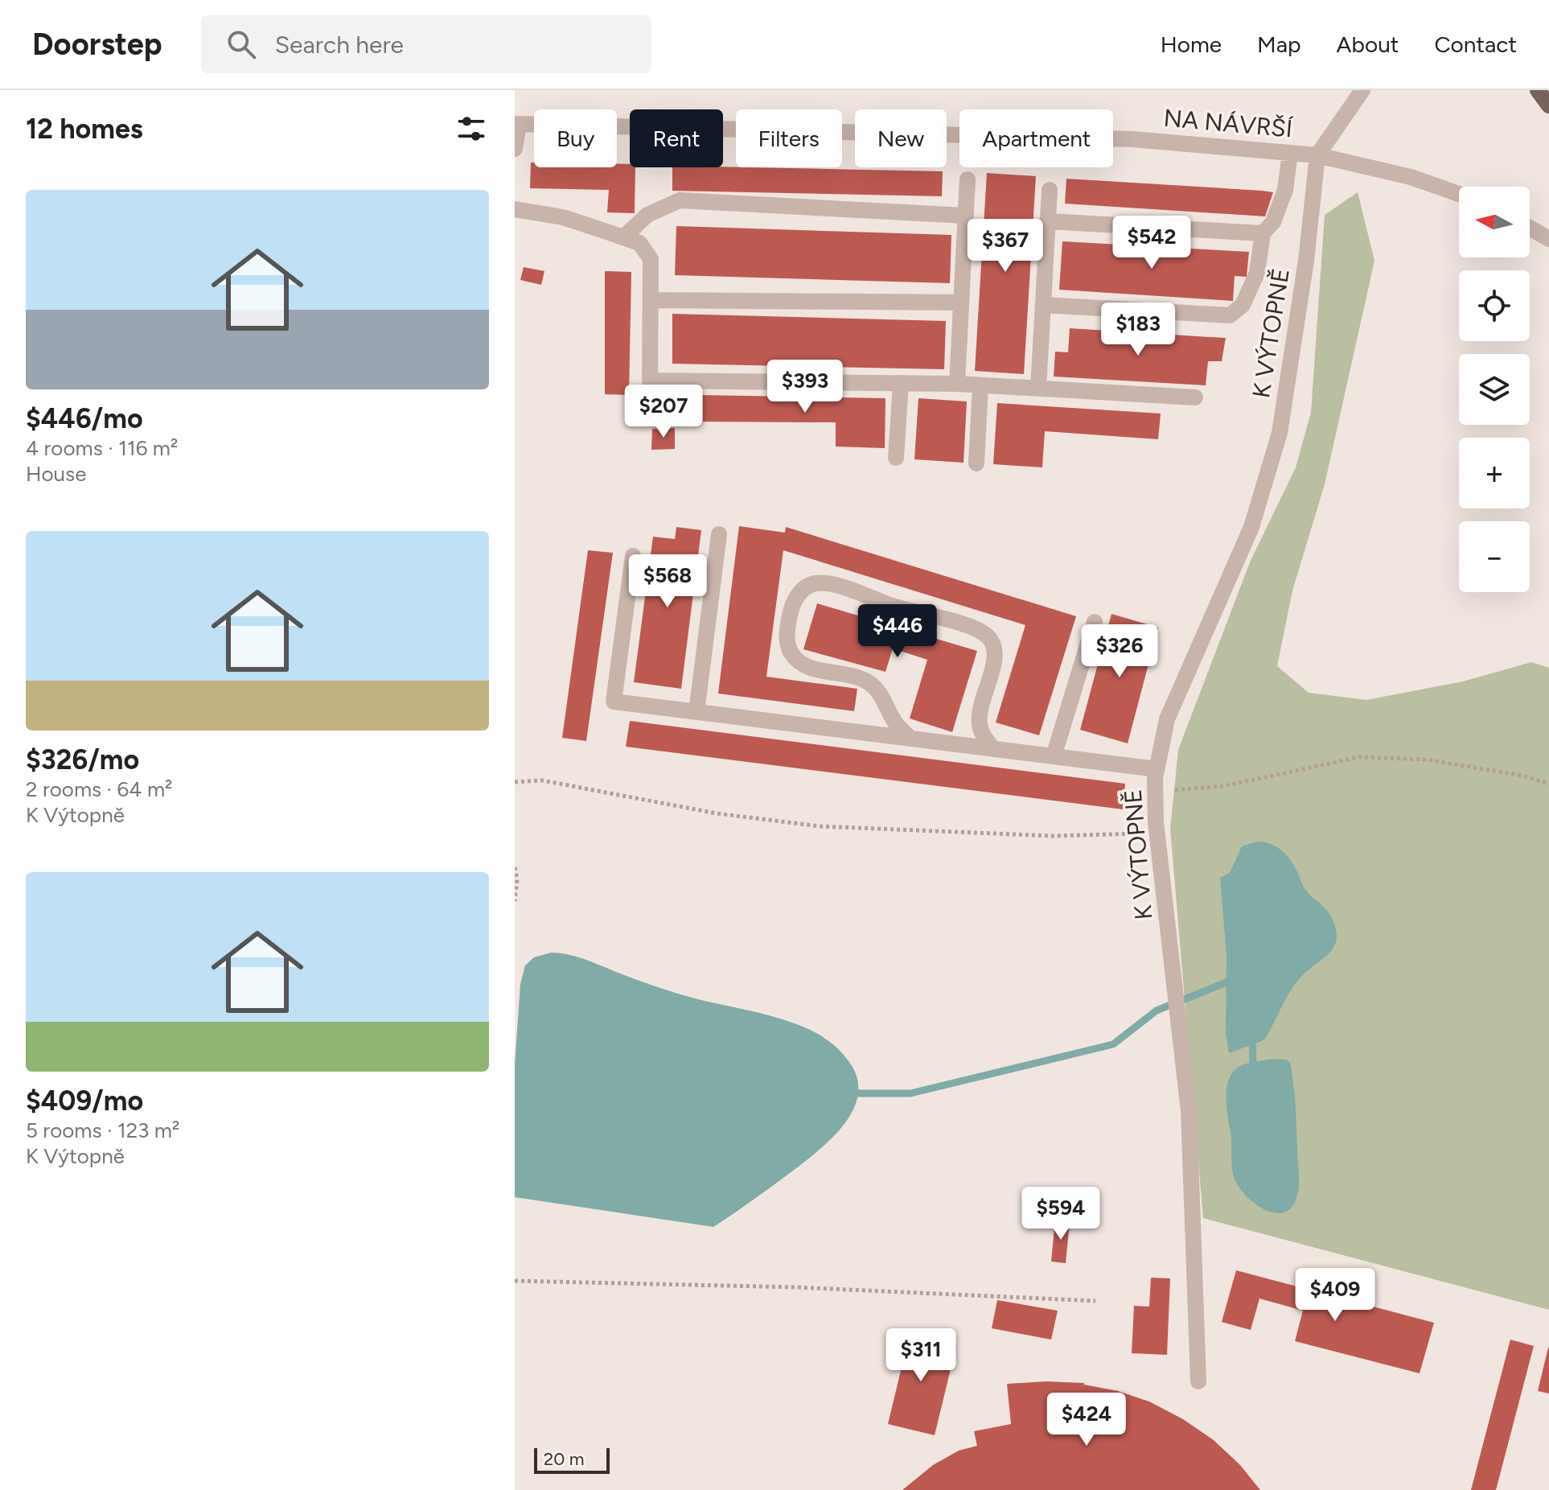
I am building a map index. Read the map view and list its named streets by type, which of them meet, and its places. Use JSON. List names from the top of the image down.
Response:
{
  "streets": {
    "street": ["NA NÁVRŠÍ", "K VÝTOPNĚ"]
  },
  "crossings": [
    ["NA NÁVRŠÍ", "K VÝTOPNĚ"]
  ],
  "scale_bar": "20 m",
  "north": "left",
  "page": {
    "header": "Doorstep",
    "search": "Search here",
    "nav": [
      "Home",
      "Map",
      "About",
      "Contact"
    ],
    "heading": "12 homes",
    "chip": [
      "Buy",
      "Rent",
      "Filters",
      "New",
      "Apartment"
    ],
    "list": [
      {
        "name": "$446/mo",
        "note": "4 rooms · 116 m² · House"
      },
      {
        "name": "$326/mo",
        "note": "2 rooms · 64 m² · K Výtopně"
      },
      {
        "name": "$409/mo",
        "note": "5 rooms · 123 m² · K Výtopně"
      }
    ],
    "map_buttons": ["+", "−"],
    "price": [
      "$542",
      "$367",
      "$183",
      "$393",
      "$207",
      "$568",
      "$446",
      "$326",
      "$594",
      "$409",
      "$311",
      "$424"
    ],
    "scale": "20 m"
  }
}
